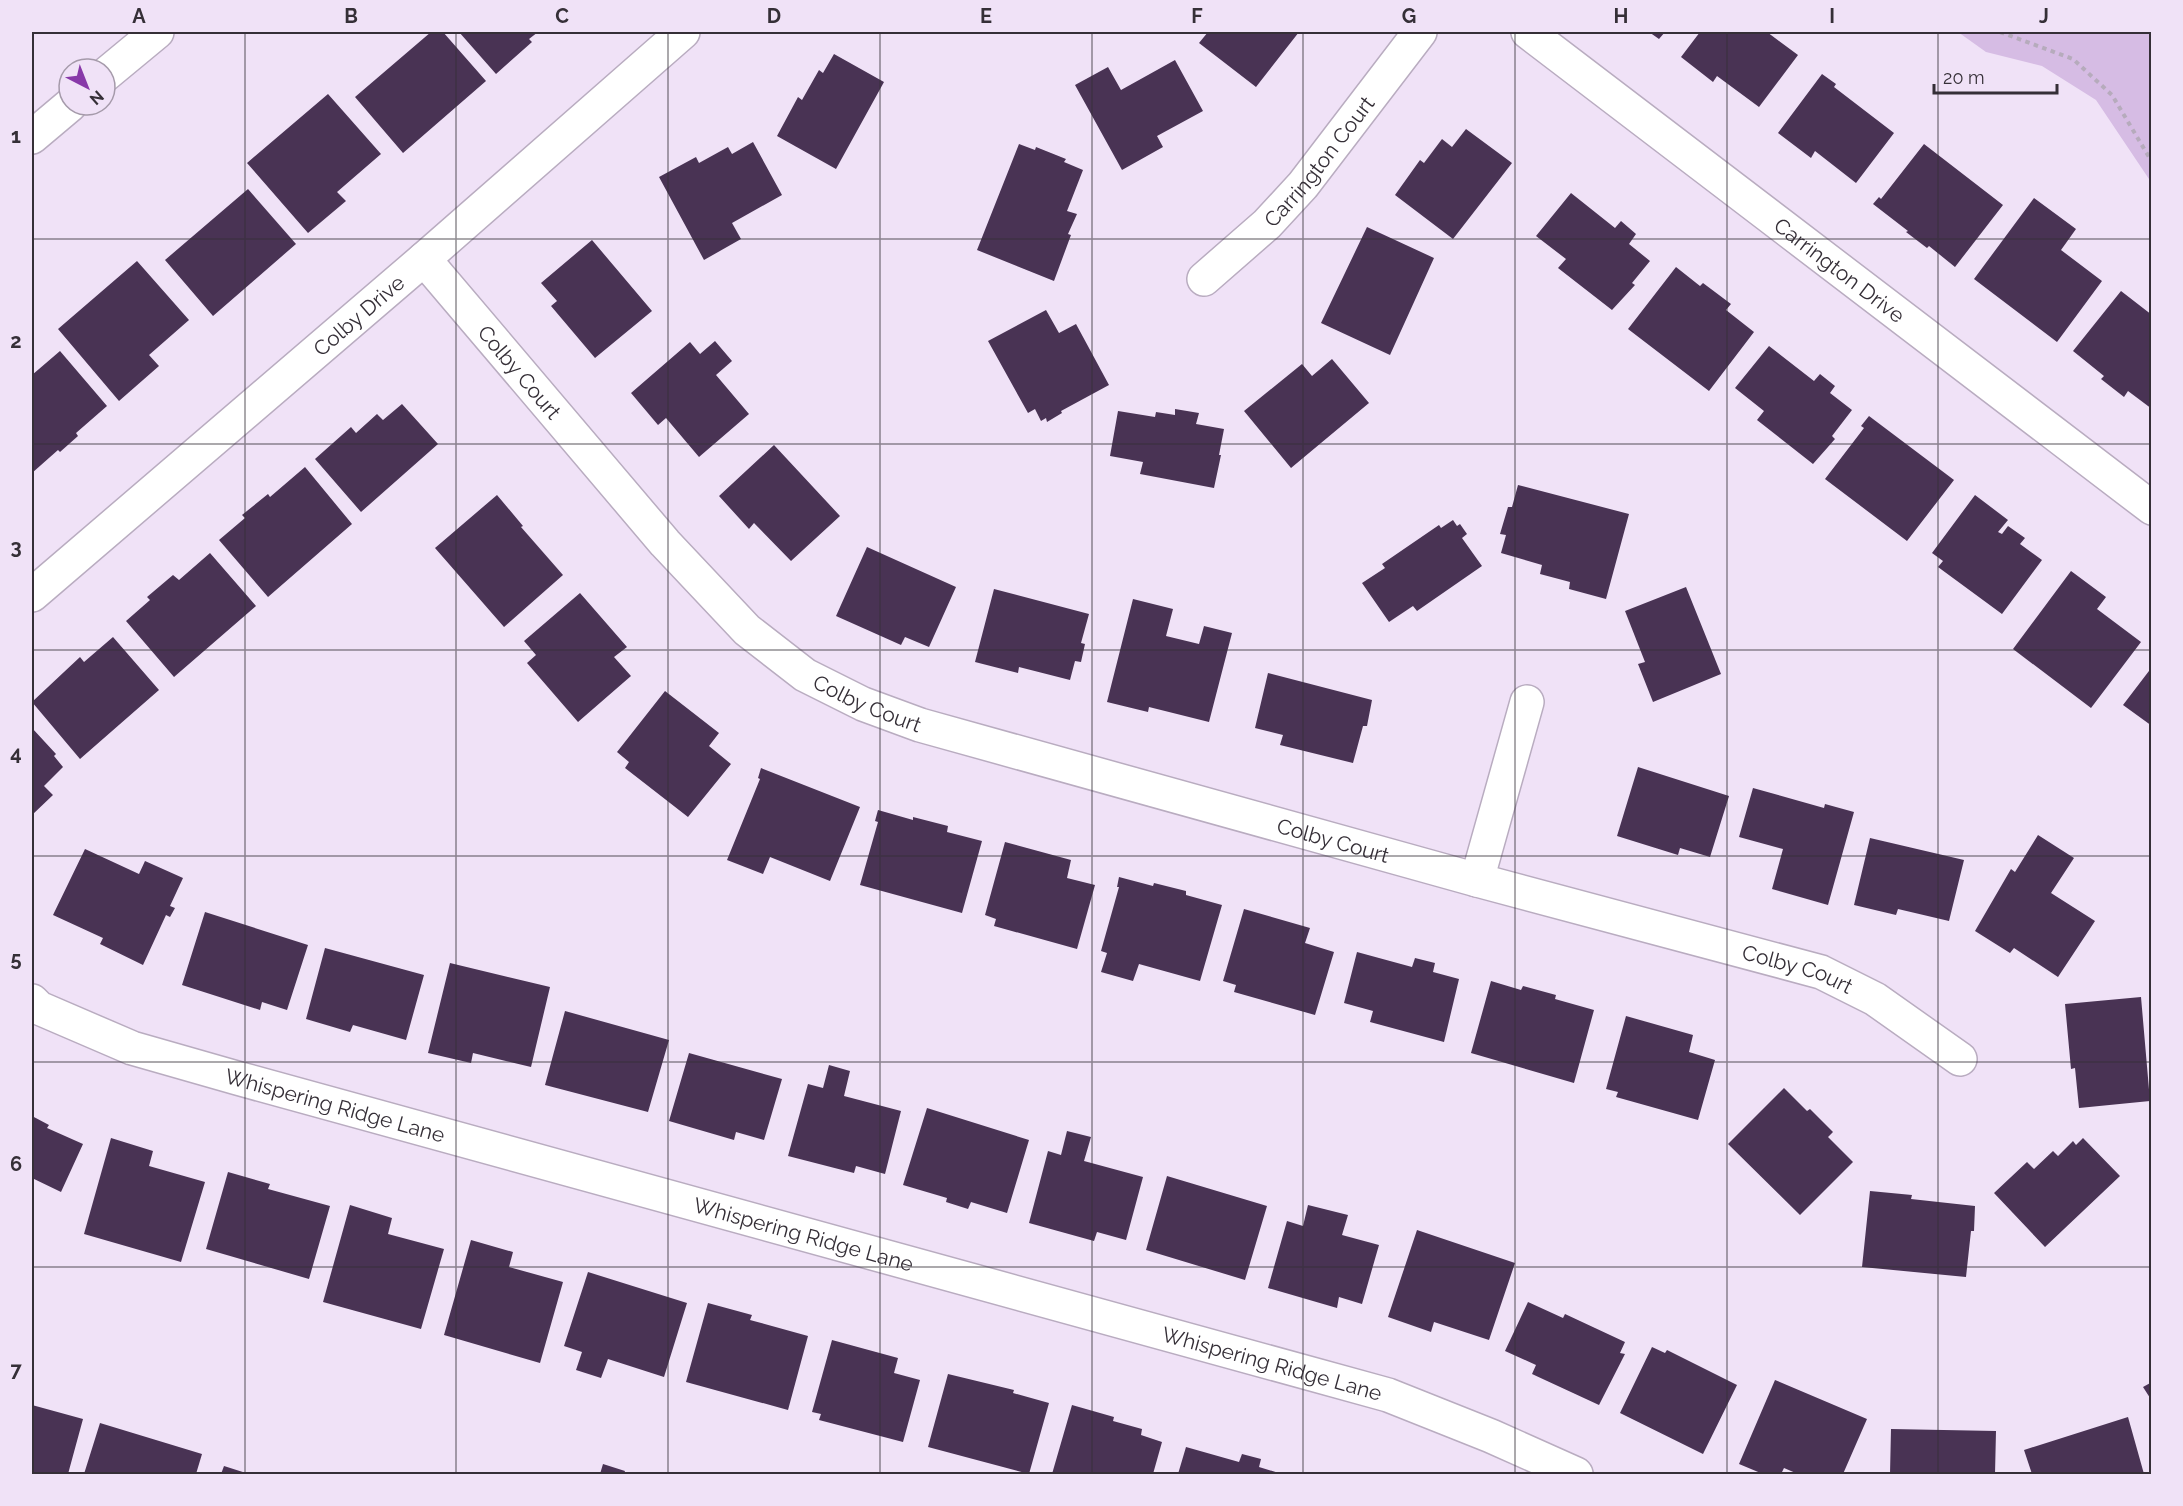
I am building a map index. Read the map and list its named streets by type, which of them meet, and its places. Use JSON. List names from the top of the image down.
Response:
{
  "streets": {
    "street": [
      "Carrington Court",
      "Carrington Drive",
      "Colby Drive",
      "Colby Court",
      "Whispering Ridge Lane"
    ]
  },
  "crossings": [
    ["Colby Drive", "Colby Court"]
  ],
  "scale_bar": "20 m",
  "north": "bottom right",
  "grid": {
    "columns": [
      "A",
      "B",
      "C",
      "D",
      "E",
      "F",
      "G",
      "H",
      "I",
      "J"
    ],
    "rows": [
      "1",
      "2",
      "3",
      "4",
      "5",
      "6",
      "7"
    ]
  }
}
